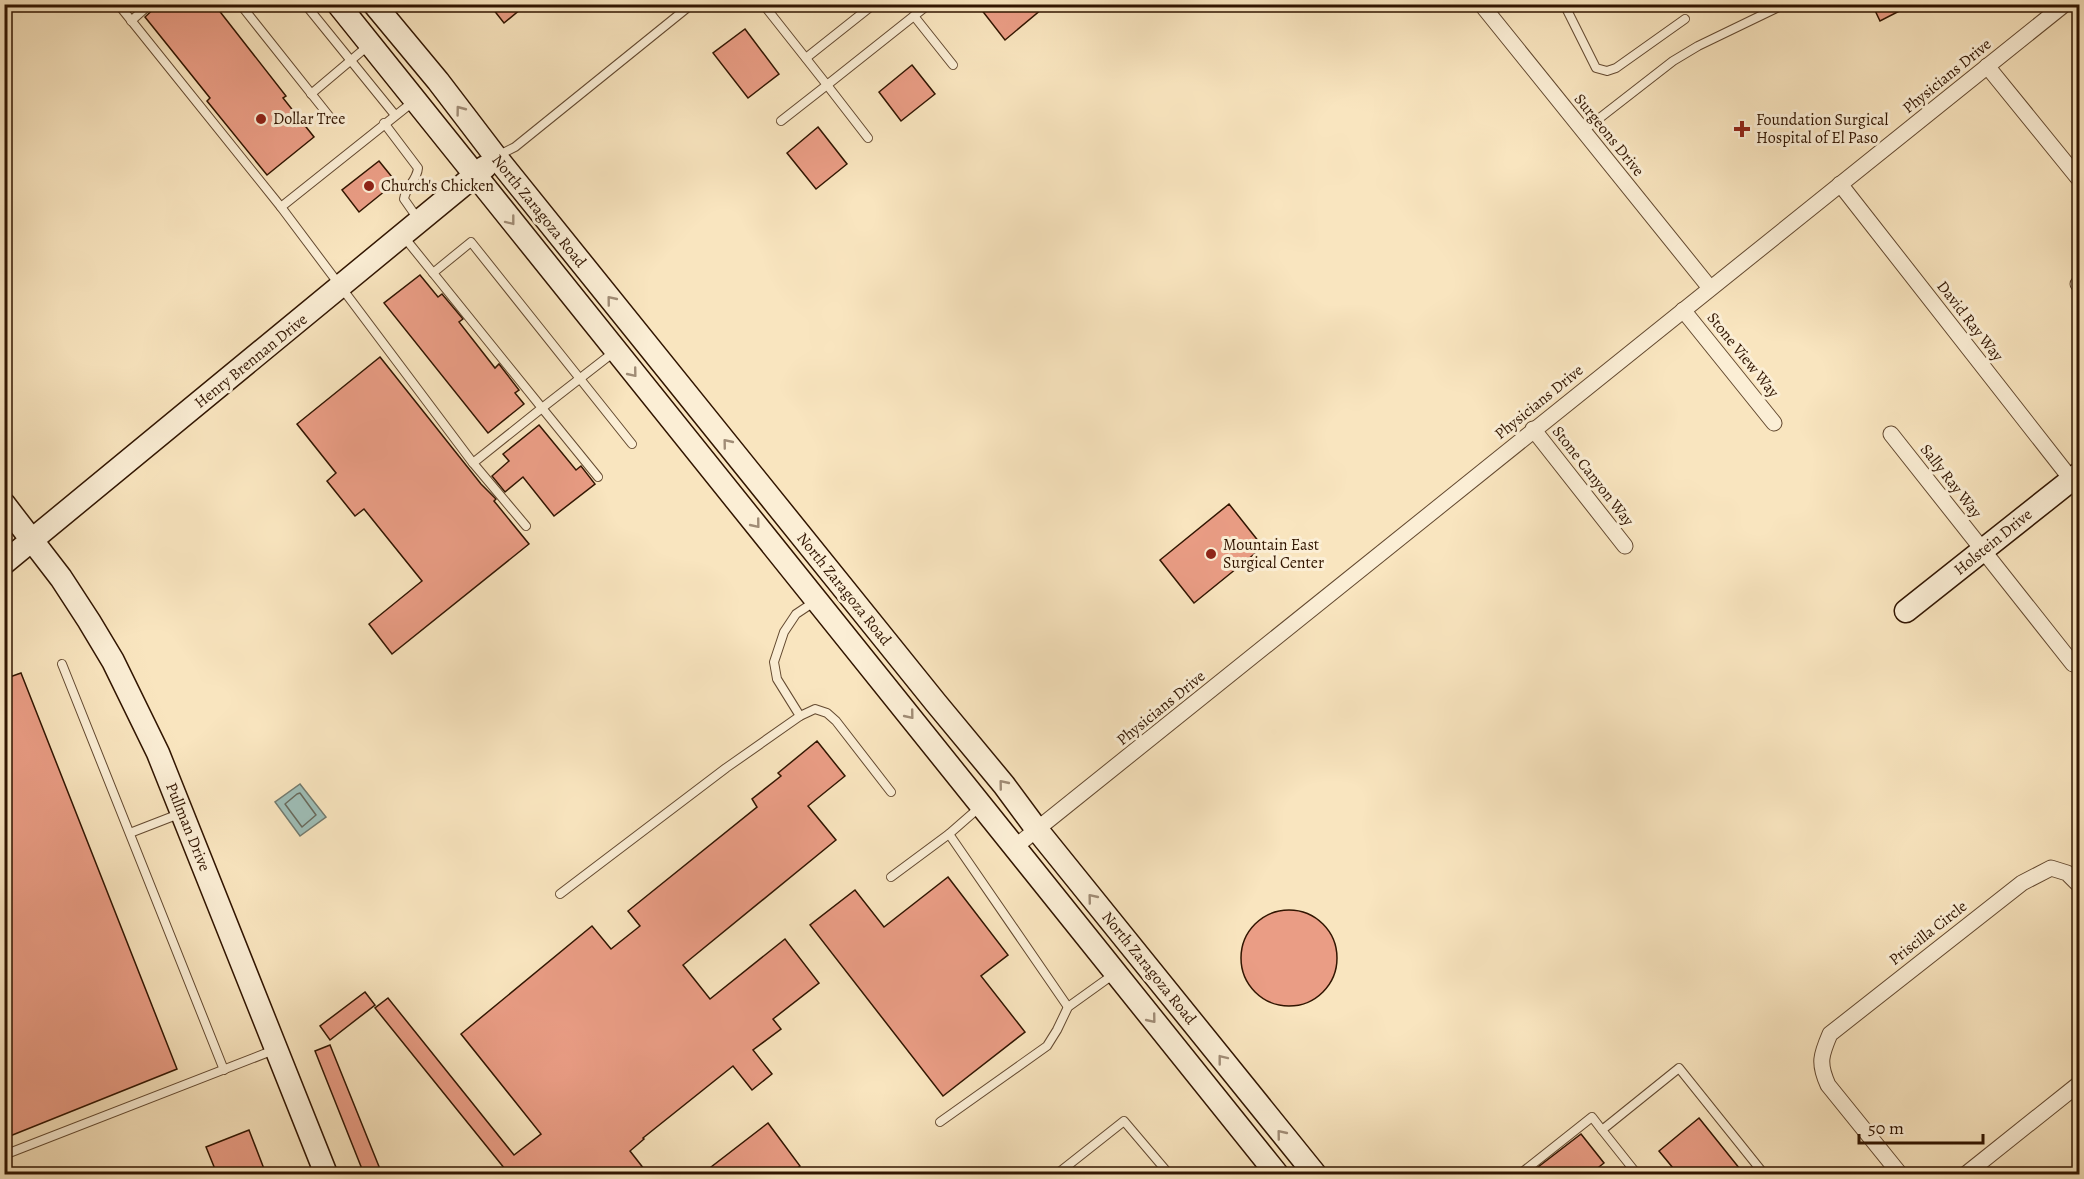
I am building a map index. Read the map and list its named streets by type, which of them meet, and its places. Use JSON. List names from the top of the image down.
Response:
{
  "streets": {
    "main road": [
      "North Zaragoza Road",
      "Henry Brennan Drive",
      "Holstein Drive",
      "Pullman Drive"
    ],
    "street": [
      "Physicians Drive",
      "Surgeons Drive",
      "David Ray Way",
      "Stone View Way",
      "Stone Canyon Way",
      "Sally Ray Way",
      "Priscilla Circle"
    ]
  },
  "crossings": [
    ["Physicians Drive", "Surgeons Drive"],
    ["Physicians Drive", "North Zaragoza Road"],
    ["Physicians Drive", "David Ray Way"],
    ["Physicians Drive", "Stone View Way"],
    ["Physicians Drive", "Stone Canyon Way"],
    ["North Zaragoza Road", "Henry Brennan Drive"],
    ["David Ray Way", "Holstein Drive"],
    ["Henry Brennan Drive", "Pullman Drive"],
    ["Sally Ray Way", "Holstein Drive"]
  ],
  "places": {
    "other": ["Dollar Tree", "Church's Chicken", "Mountain East Surgical Center"],
    "health": ["Foundation Surgical Hospital of El Paso"]
  },
  "scale_bar": "50 m"
}
